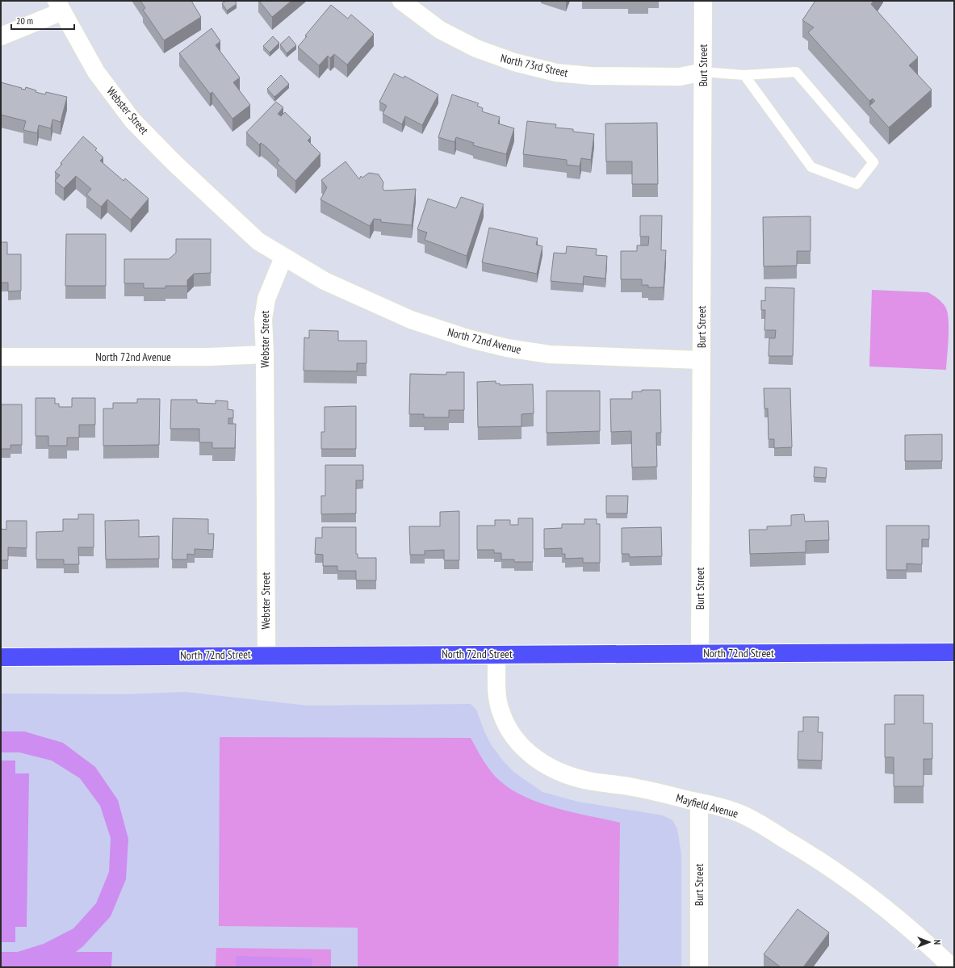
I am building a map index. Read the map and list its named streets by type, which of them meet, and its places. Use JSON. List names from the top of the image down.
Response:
{
  "streets": {
    "main road": ["North 72nd Street"],
    "street": [
      "North 73rd Street",
      "Burt Street",
      "Webster Street",
      "North 72nd Avenue",
      "Mayfield Avenue"
    ]
  },
  "crossings": [
    ["North 73rd Street", "Burt Street"],
    ["Burt Street", "North 72nd Avenue"],
    ["Burt Street", "North 72nd Street"],
    ["Burt Street", "Mayfield Avenue"],
    ["Webster Street", "North 72nd Avenue"],
    ["Webster Street", "North 72nd Street"],
    ["North 72nd Street", "Mayfield Avenue"]
  ],
  "scale_bar": "20 m",
  "north": "right"
}
